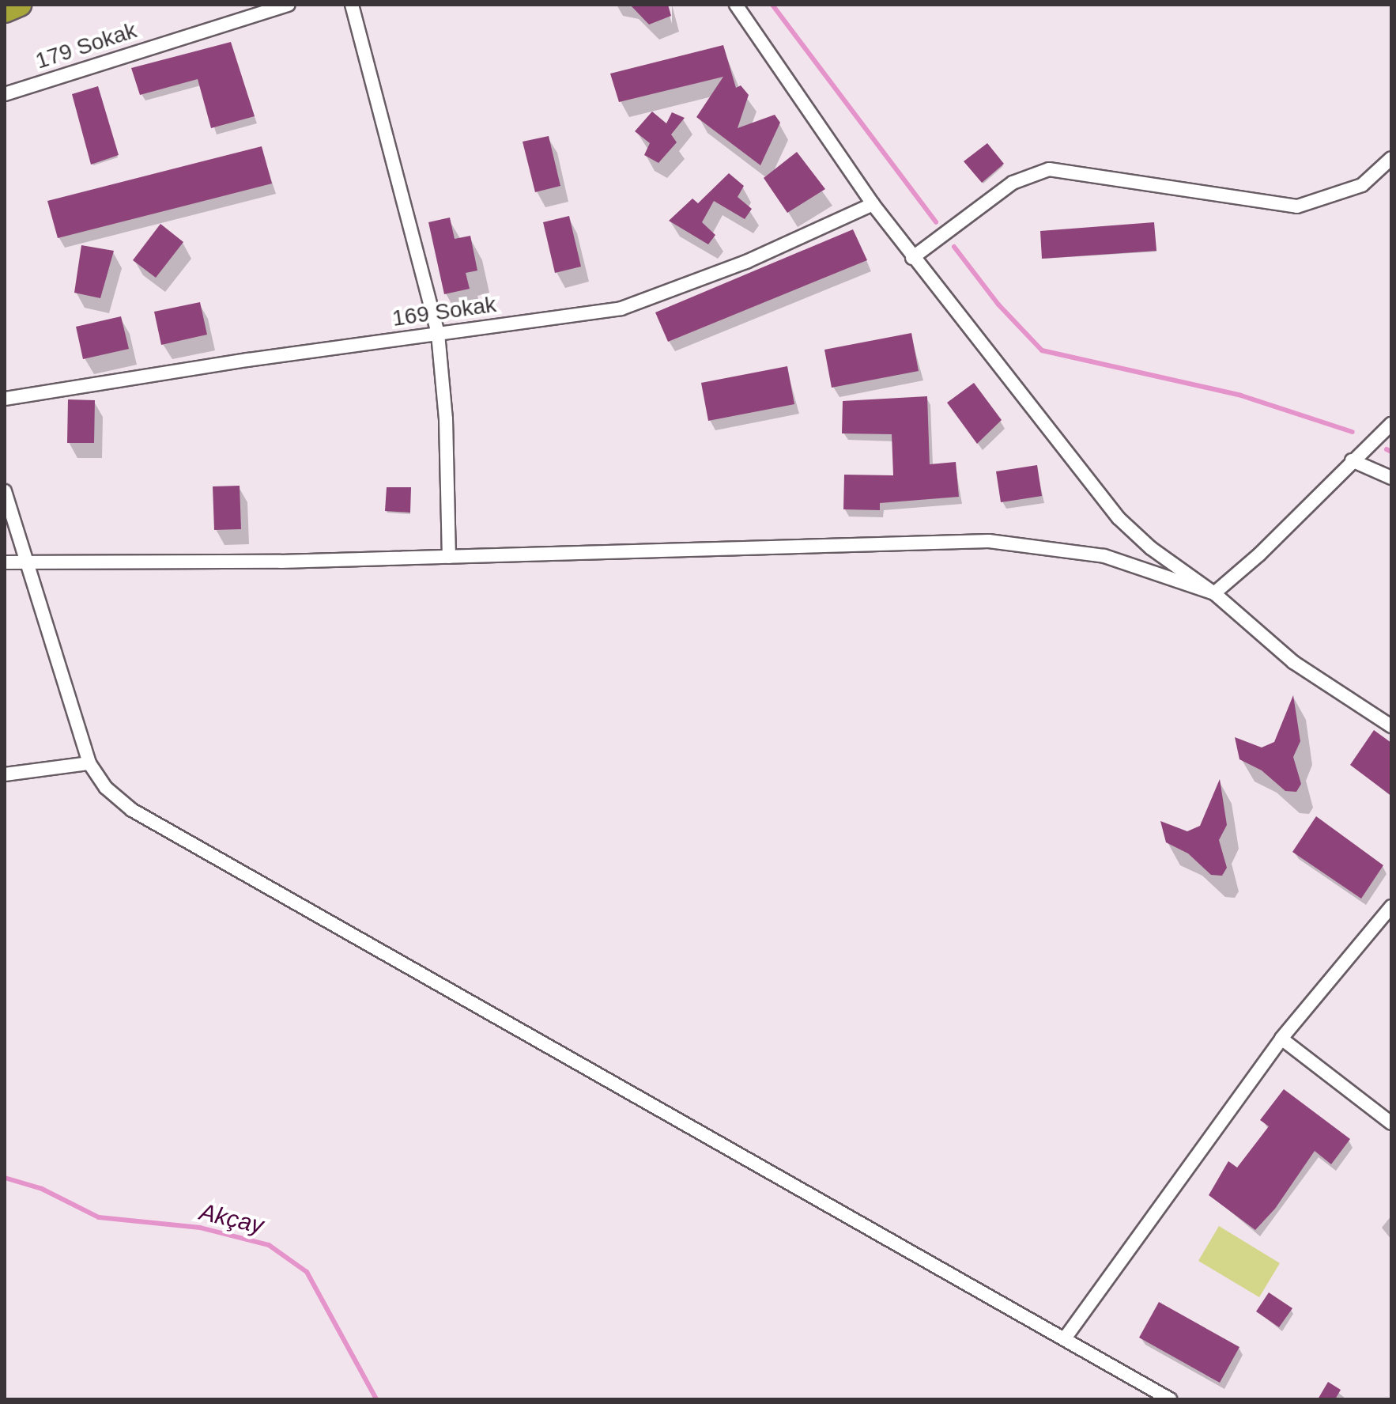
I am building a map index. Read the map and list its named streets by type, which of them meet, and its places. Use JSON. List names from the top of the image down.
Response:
{
  "streets": {
    "street": ["179 Sokak", "169 Sokak"]
  },
  "water": ["Akçay"]
}
